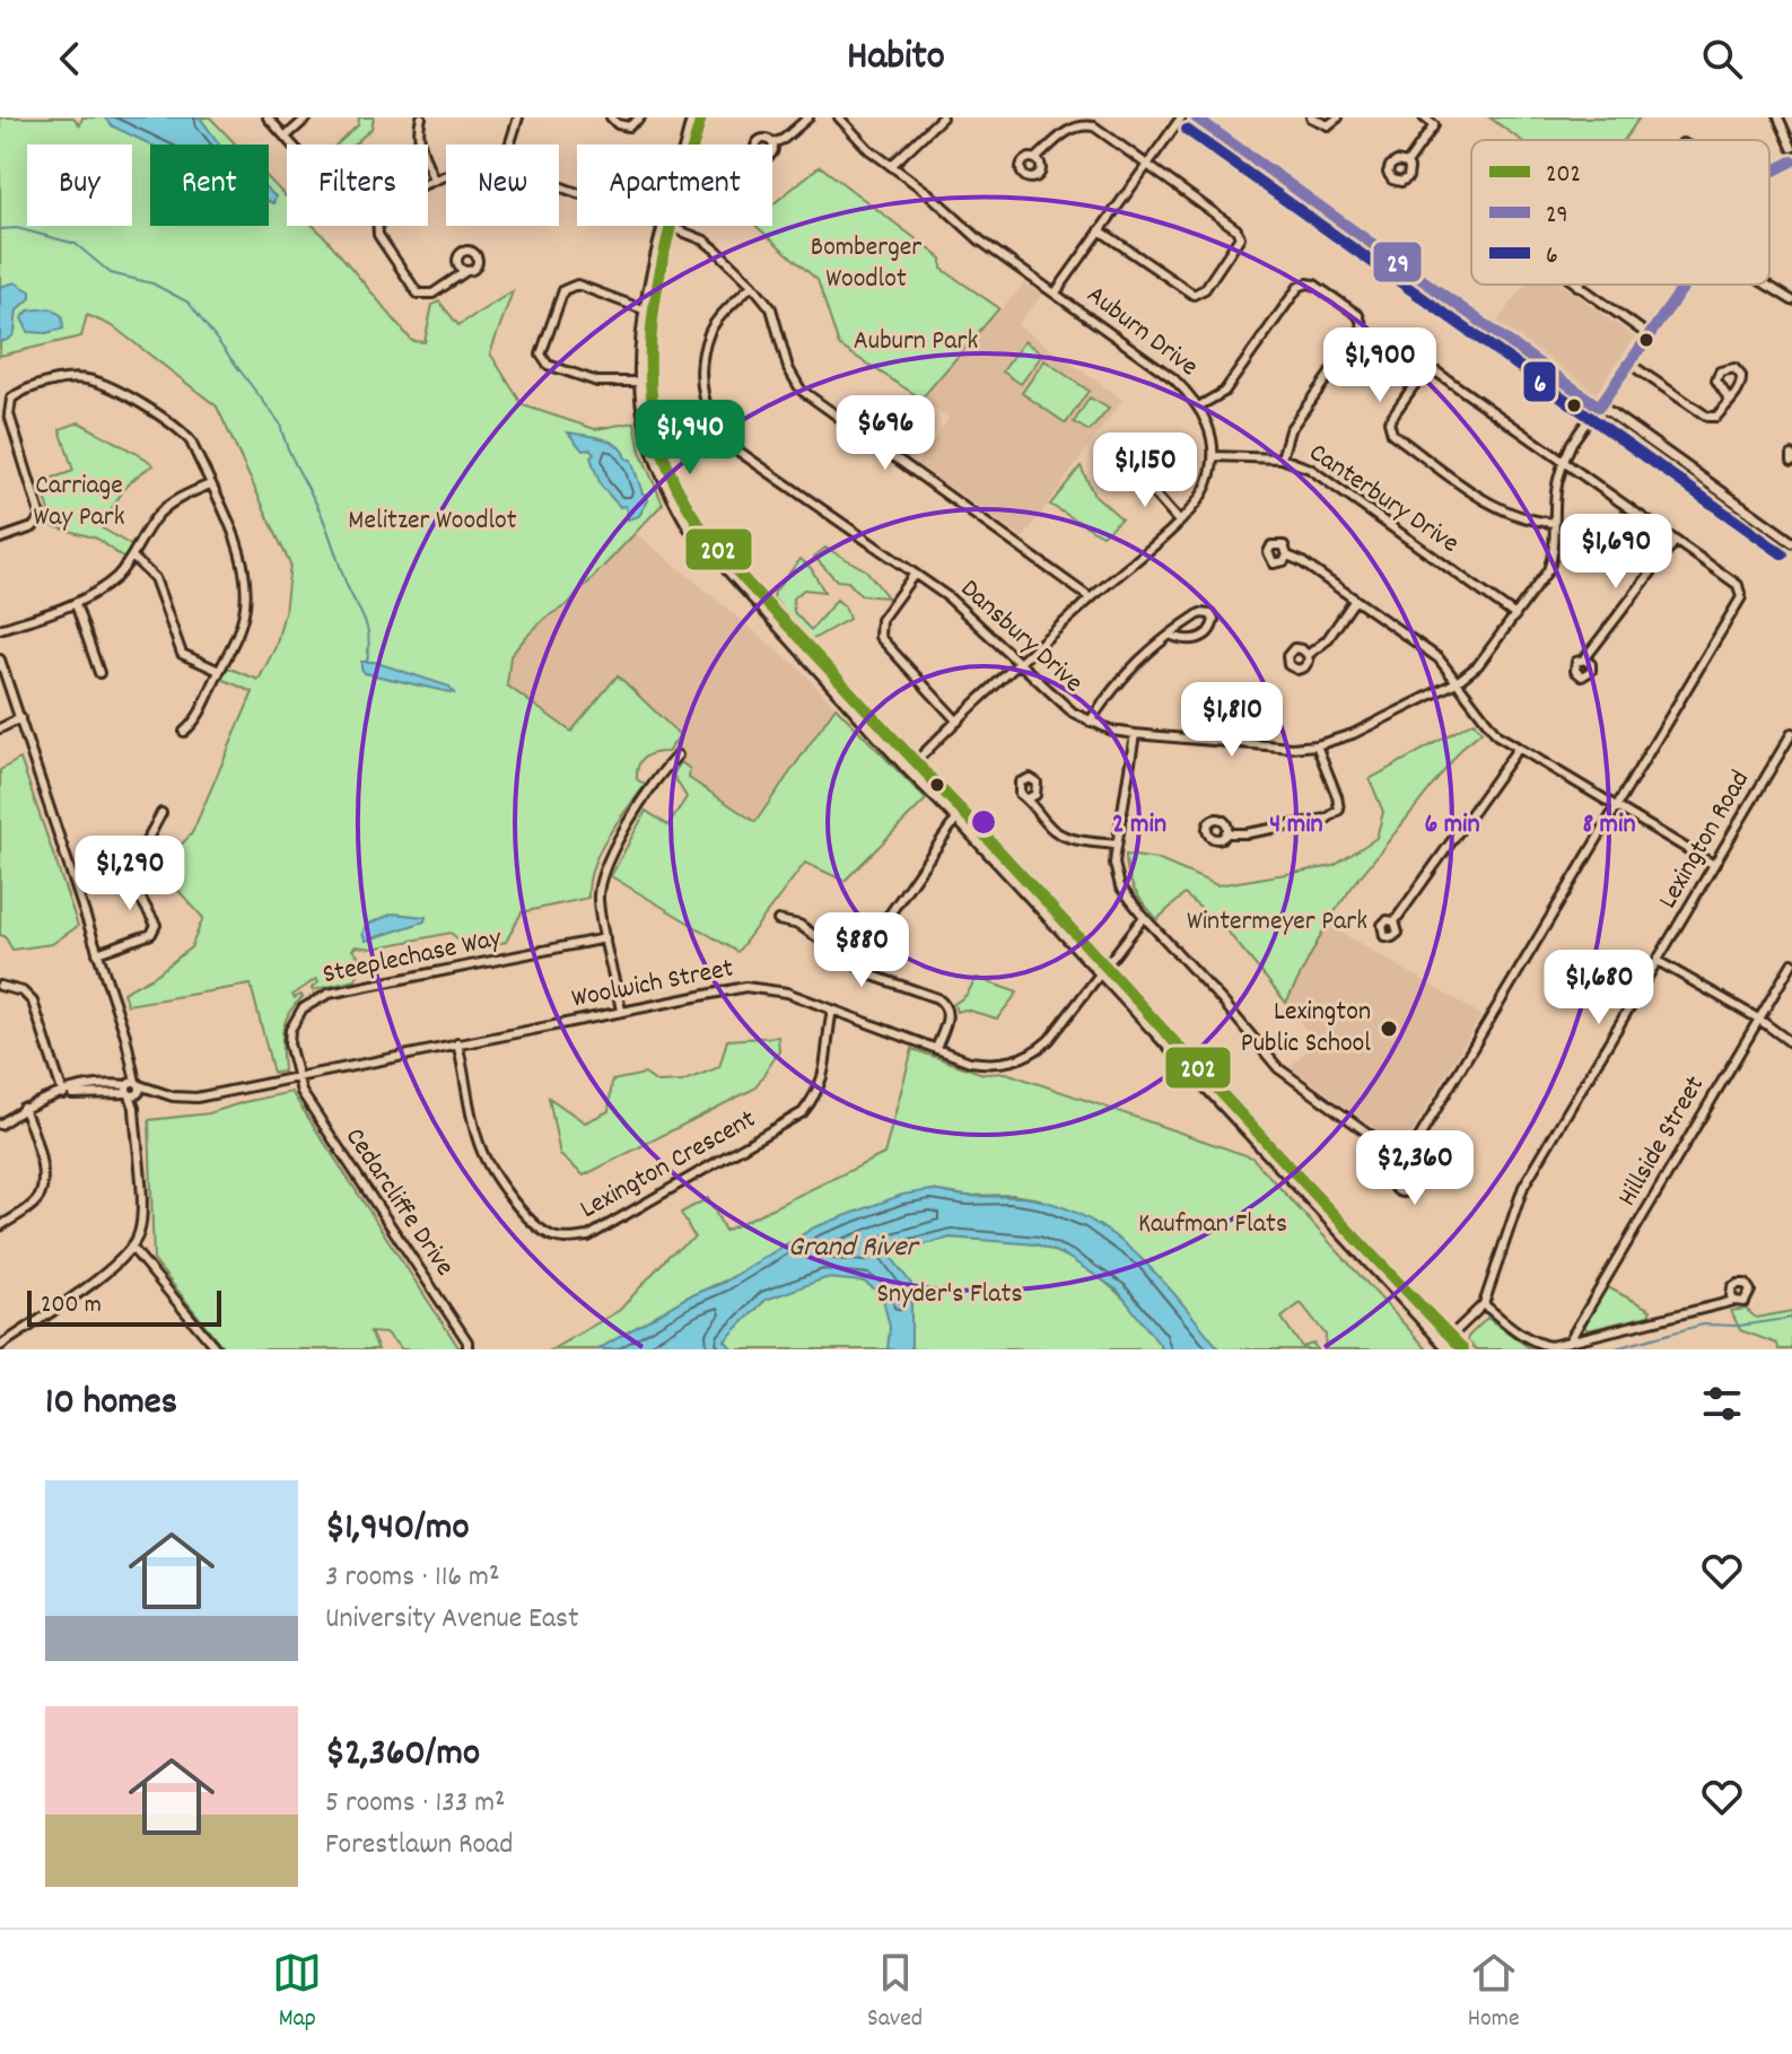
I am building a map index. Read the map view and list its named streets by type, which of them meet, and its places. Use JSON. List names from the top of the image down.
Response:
{
  "streets": {
    "street": [
      "Auburn Drive",
      "Canterbury Drive",
      "Dansbury Drive",
      "Lexington Road",
      "Steeplechase Way",
      "Woolwich Street",
      "Hillside Street",
      "Lexington Crescent",
      "Cedarcliffe Drive"
    ]
  },
  "crossings": [
    ["Auburn Drive", "Canterbury Drive"],
    ["Canterbury Drive", "Dansbury Drive"],
    ["Steeplechase Way", "Woolwich Street"],
    ["Steeplechase Way", "Cedarcliffe Drive"],
    ["Woolwich Street", "Lexington Crescent"],
    ["Woolwich Street", "Cedarcliffe Drive"]
  ],
  "water": ["Grand River"],
  "parks": [
    "Bomberger Woodlot",
    "Auburn Park",
    "Carriage Way Park",
    "Melitzer Woodlot",
    "Wintermeyer Park",
    "Kaufman Flats",
    "Snyder's Flats"
  ],
  "places": ["Lexington Public School"],
  "lines": ["transit line 202", "transit line 29", "transit line 6"],
  "legend": ["202", "29", "6"],
  "scale_bar": "200 m",
  "page": {
    "header": "Habito",
    "chip": [
      "Buy",
      "Rent",
      "Filters",
      "New",
      "Apartment"
    ],
    "price": [
      "$1,900",
      "$696",
      "$1,940",
      "$1,150",
      "$1,690",
      "$1,810",
      "$1,290",
      "$880",
      "$1,680",
      "$2,360"
    ],
    "scale": "200 m",
    "heading": "10 homes",
    "list": [
      {
        "name": "$1,940/mo",
        "note": "3 rooms · 116 m² · University Avenue East"
      },
      {
        "name": "$2,360/mo",
        "note": "5 rooms · 133 m² · Forestlawn Road"
      }
    ],
    "tabs": ["Map", "Saved", "Home"]
  },
  "rings": [
    "2 min",
    "4 min",
    "6 min",
    "8 min"
  ]
}
